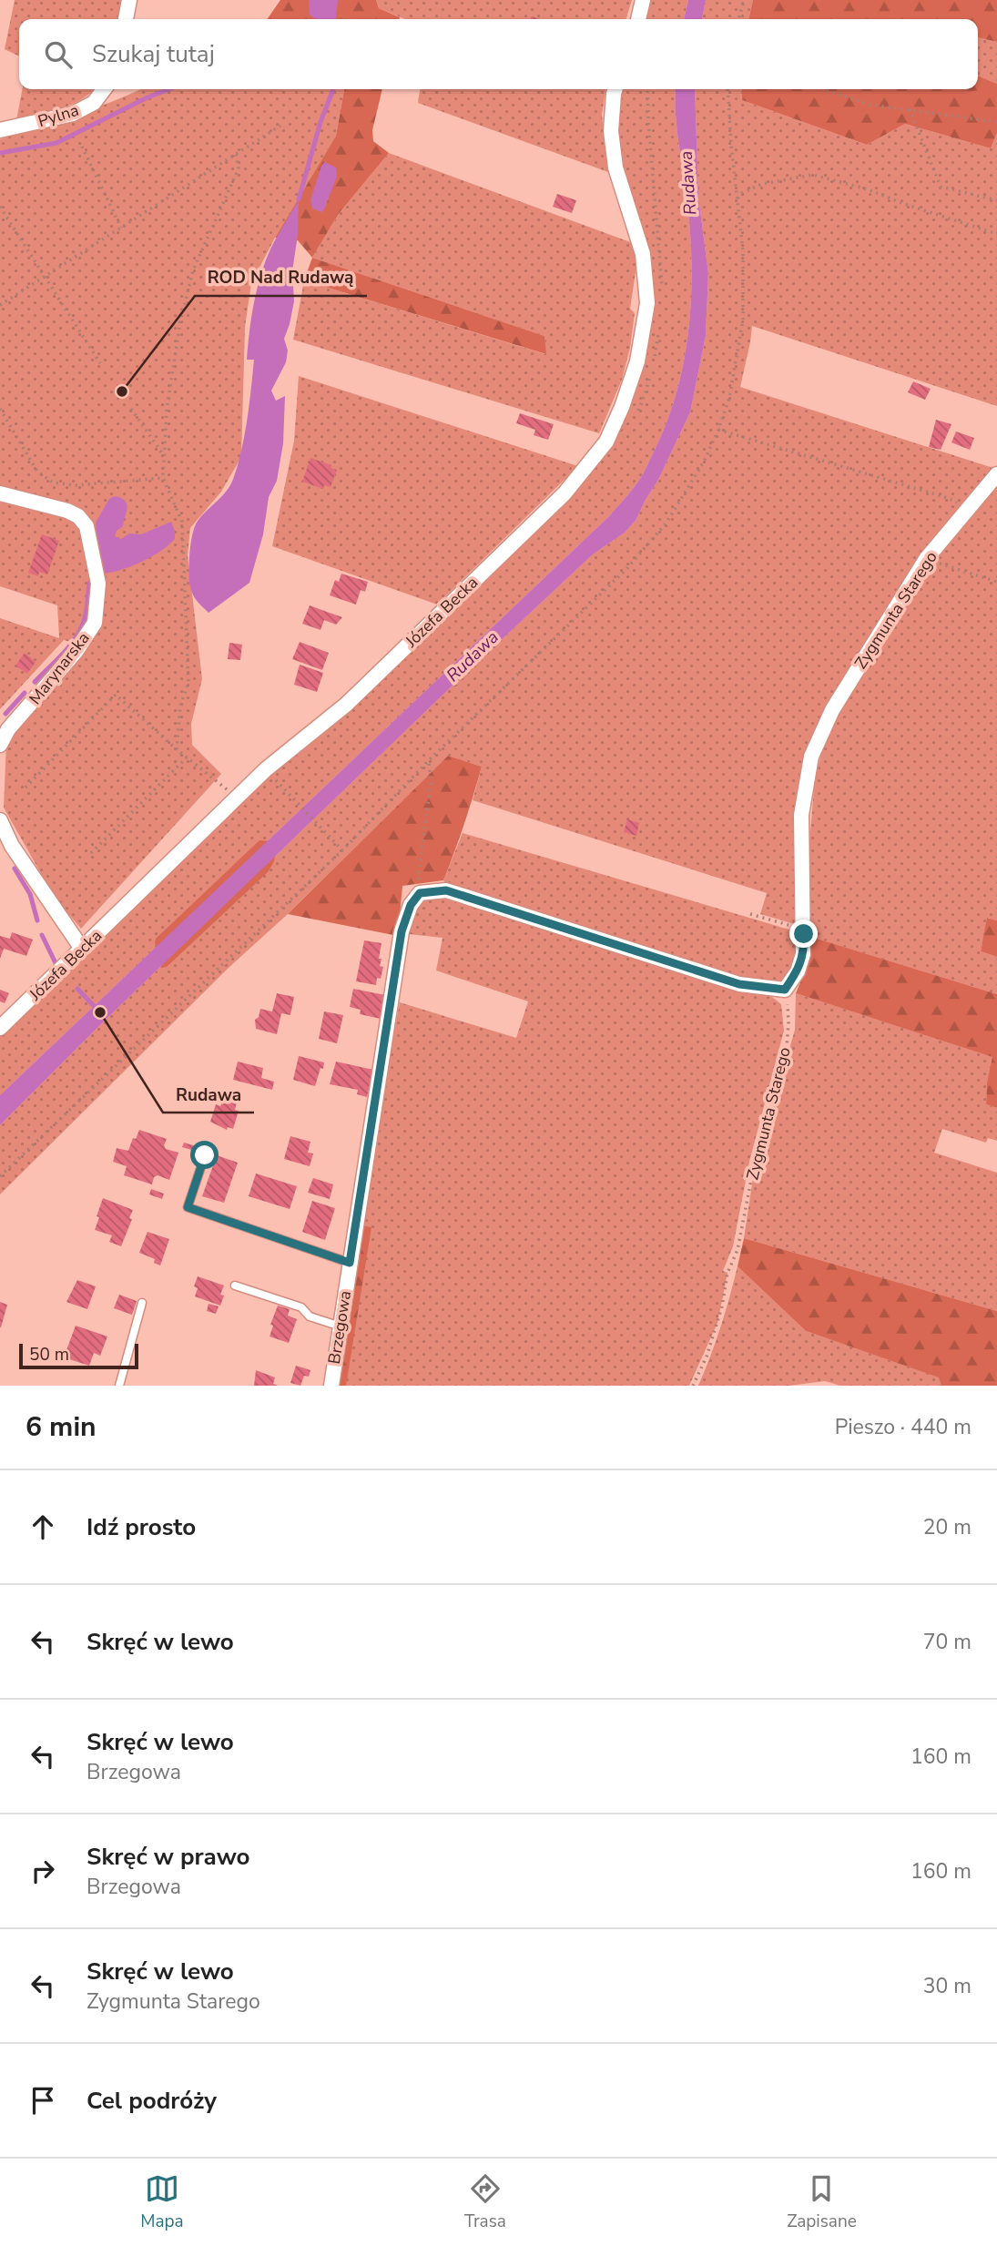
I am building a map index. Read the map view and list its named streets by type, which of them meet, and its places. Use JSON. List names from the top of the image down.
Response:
{
  "streets": {
    "street": [
      "Pylna",
      "Zygmunta Starego",
      "Józefa Becka",
      "Marynarska",
      "Brzegowa"
    ]
  },
  "water": ["Rudawa"],
  "places": ["ROD Nad Rudawą", "Rudawa"],
  "scale_bar": "50 m",
  "page": {
    "search": "Szukaj tutaj",
    "scale": "50 m",
    "heading": ["6 min", "Pieszo · 440 m"],
    "list": [
      ["Idź prosto", "20 m"],
      ["Skręć w lewo", "70 m"],
      ["Skręć w lewo", "Brzegowa", "160 m"],
      ["Skręć w prawo", "Brzegowa", "160 m"],
      ["Skręć w lewo", "Zygmunta Starego", "30 m"],
      "Cel podróży"
    ],
    "nav": ["Mapa", "Trasa", "Zapisane"]
  }
}
